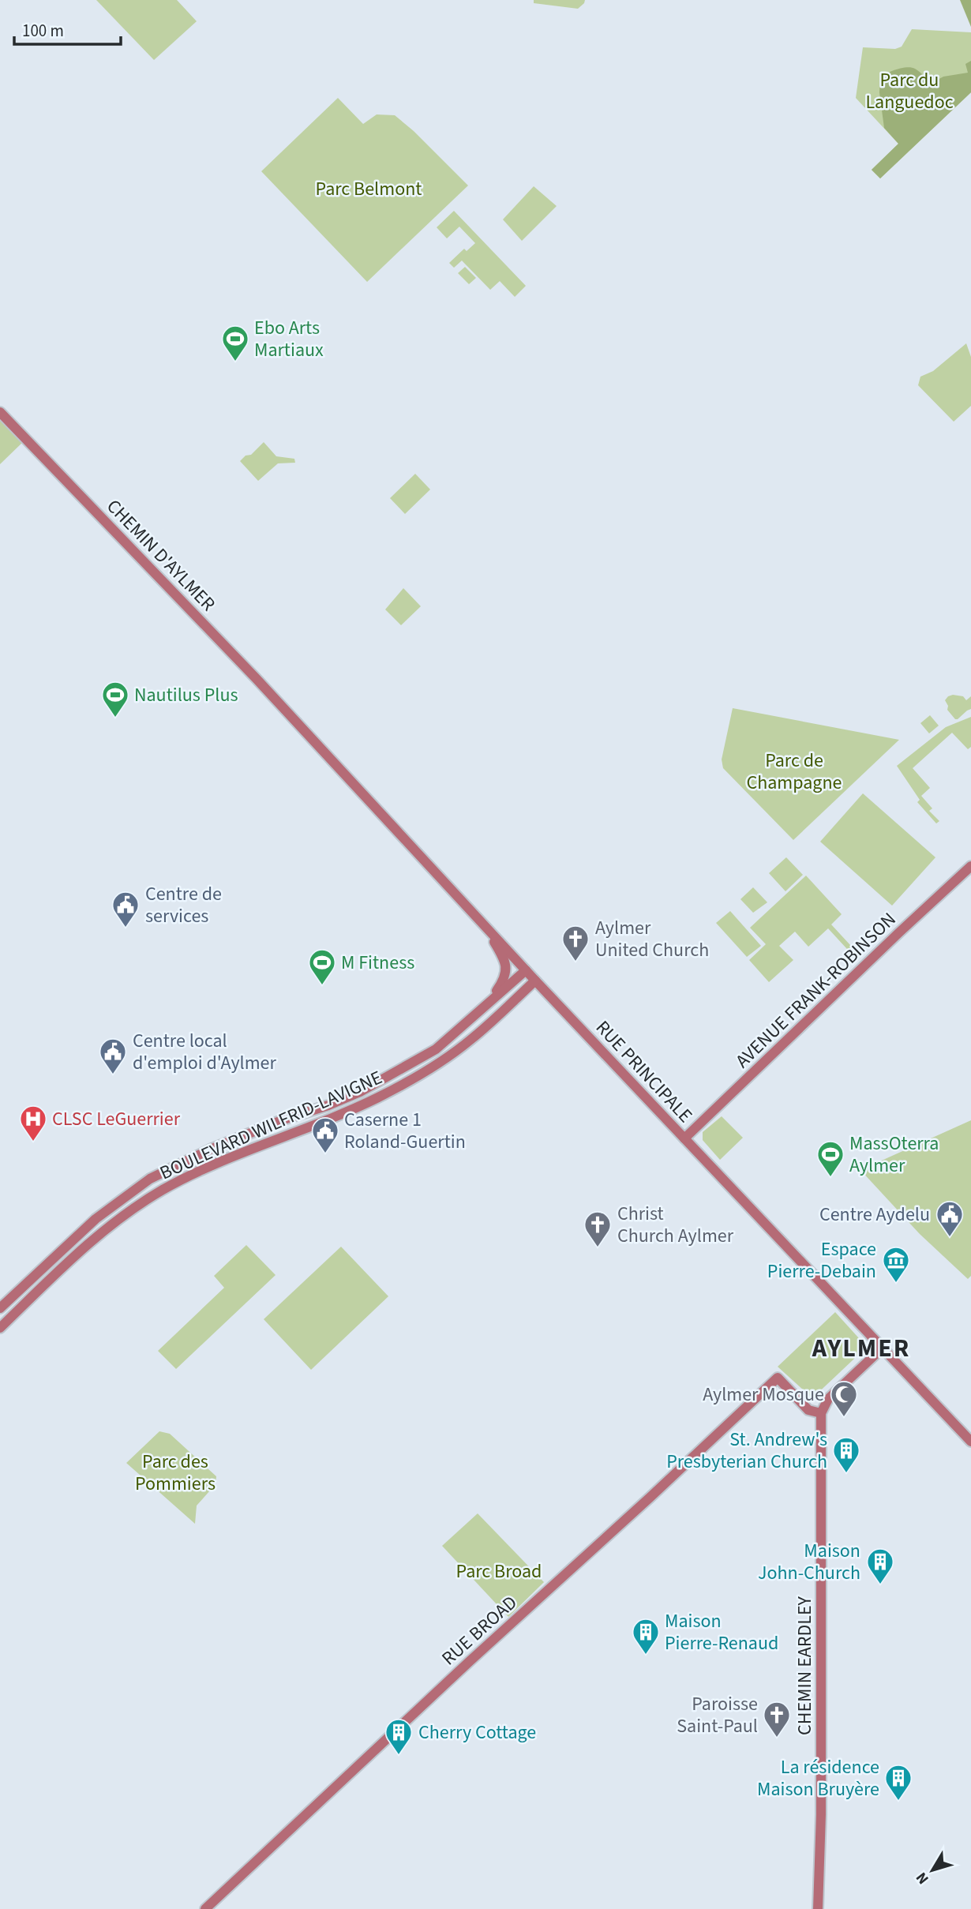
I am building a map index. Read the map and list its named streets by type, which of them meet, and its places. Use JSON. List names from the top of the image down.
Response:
{
  "streets": {
    "main road": [
      "CHEMIN D'AYLMER",
      "AVENUE FRANK-ROBINSON",
      "RUE PRINCIPALE",
      "BOULEVARD WILFRID-LAVIGNE",
      "RUE BROAD",
      "CHEMIN EARDLEY"
    ]
  },
  "crossings": [
    ["CHEMIN D'AYLMER", "RUE PRINCIPALE"],
    ["AVENUE FRANK-ROBINSON", "RUE PRINCIPALE"],
    ["RUE PRINCIPALE", "BOULEVARD WILFRID-LAVIGNE"],
    ["RUE BROAD", "CHEMIN EARDLEY"]
  ],
  "districts": ["AYLMER"],
  "parks": [
    "Parc du Languedoc",
    "Parc Belmont",
    "Parc de Champagne",
    "Parc des Pommiers",
    "Parc Broad"
  ],
  "places": {
    "sports": [
      "Ebo Arts Martiaux",
      "Nautilus Plus",
      "M Fitness",
      "MassOterra Aylmer"
    ],
    "public building": [
      "Centre de services",
      "Centre local d'emploi d'Aylmer",
      "Caserne 1 Roland-Guertin",
      "Centre Aydelu"
    ],
    "church": ["Aylmer United Church", "Christ Church Aylmer", "Paroisse Saint-Paul"],
    "hospital": ["CLSC LeGuerrier"],
    "museum": ["Espace Pierre-Debain"],
    "mosque": ["Aylmer Mosque"],
    "building": [
      "St. Andrew's Presbyterian Church",
      "Maison John-Church",
      "Maison Pierre-Renaud",
      "Cherry Cottage",
      "La résidence Maison Bruyère"
    ]
  },
  "scale_bar": "100 m",
  "north": "bottom left"
}
